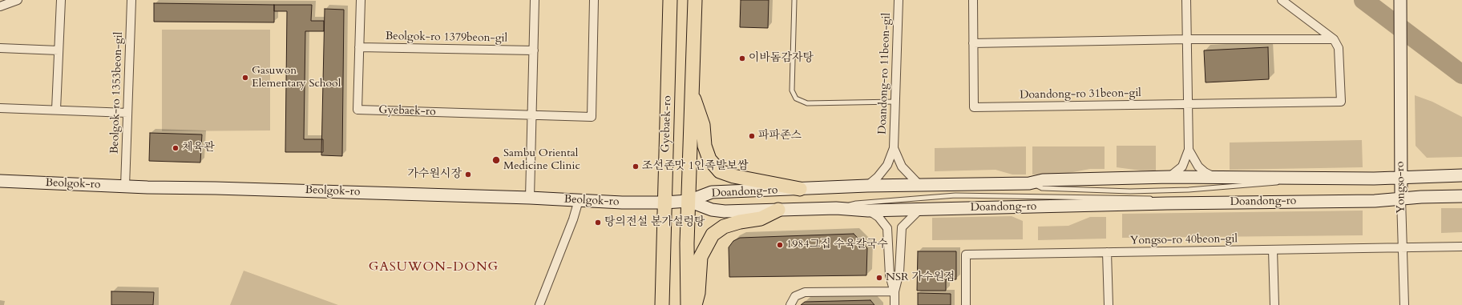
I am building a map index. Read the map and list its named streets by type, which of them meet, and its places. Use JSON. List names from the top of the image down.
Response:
{
  "streets": {
    "main road": [
      "Gyebaek-ro",
      "Beolgok-ro",
      "Yongso-ro",
      "Doandong-ro"
    ],
    "street": [
      "Beolgok-ro 1379beon-gil",
      "Doandong-ro 11beon-gil",
      "Beolgok-ro 1353beon-gil",
      "Doandong-ro 31beon-gil",
      "Yongso-ro 40beon-gil"
    ]
  },
  "crossings": [
    ["Beolgok-ro 1379beon-gil", "Gyebaek-ro"],
    ["Beolgok-ro 1353beon-gil", "Beolgok-ro"],
    ["Gyebaek-ro", "Beolgok-ro"],
    ["Beolgok-ro", "Doandong-ro"],
    ["Yongso-ro", "Doandong-ro"],
    ["Yongso-ro", "Yongso-ro 40beon-gil"]
  ],
  "districts": ["GASUWON-DONG"],
  "places": [
    "이바돔감자탕",
    "Gasuwon Elementary School",
    "파파존스",
    "체육관",
    "Sambu Oriental Medicine Clinic",
    "조선존맛 1인족발보쌈",
    "가수원시장",
    "탕의전설 본가설렁탕",
    "1984그집 수육칼국수",
    "NSR 가수원점"
  ]
}
